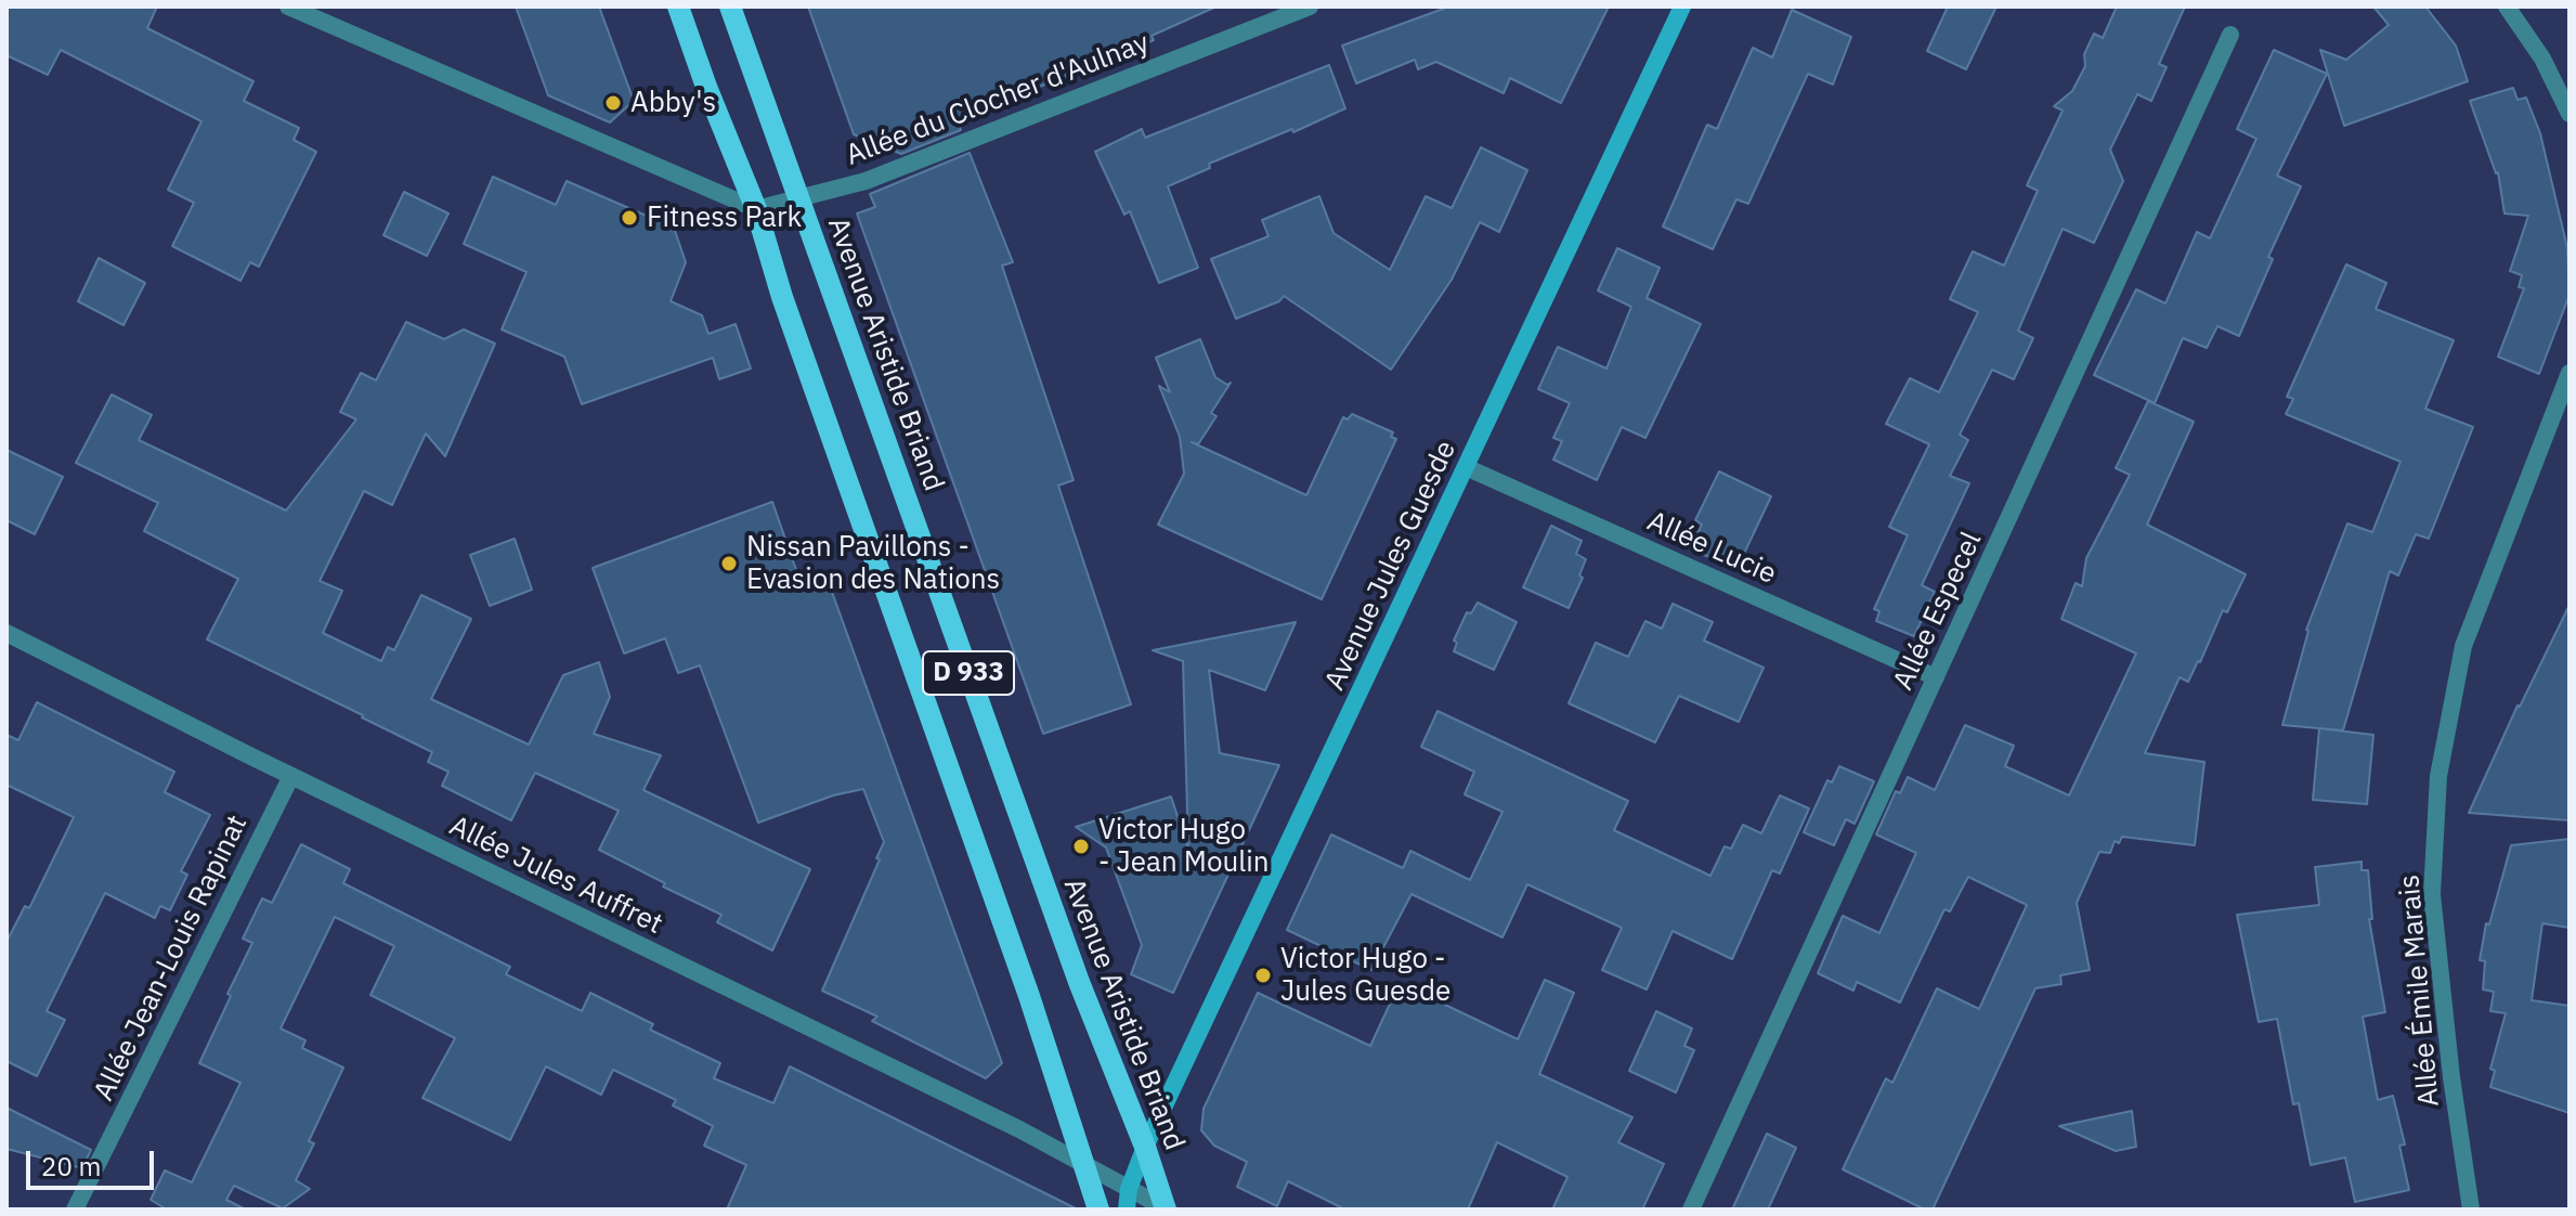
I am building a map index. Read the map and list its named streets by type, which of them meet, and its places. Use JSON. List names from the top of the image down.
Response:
{
  "streets": {
    "main road": ["Avenue Aristide Briand", "D 933"],
    "street": [
      "Allée du Clocher d'Aulnay",
      "Allée Lucie",
      "Avenue Jules Guesde",
      "Allée Especel",
      "Allée Jules Auffret",
      "Allée Jean-Louis Rapinat",
      "Allée Émile Marais"
    ]
  },
  "crossings": [
    ["Allée du Clocher d'Aulnay", "Avenue Aristide Briand"],
    ["Allée du Clocher d'Aulnay", "D 933"],
    ["Avenue Aristide Briand", "Avenue Jules Guesde"],
    ["Avenue Aristide Briand", "Allée Jules Auffret"],
    ["Allée Lucie", "Avenue Jules Guesde"],
    ["Allée Lucie", "Allée Especel"],
    ["Avenue Jules Guesde", "Allée Jules Auffret"],
    ["D 933", "Allée Jules Auffret"],
    ["Allée Jules Auffret", "Allée Jean-Louis Rapinat"]
  ],
  "places": [
    "Abby's",
    "Fitness Park",
    "Nissan Pavillons - Evasion des Nations",
    "Victor Hugo - Jean Moulin",
    "Victor Hugo - Jules Guesde"
  ],
  "scale_bar": "20 m"
}
